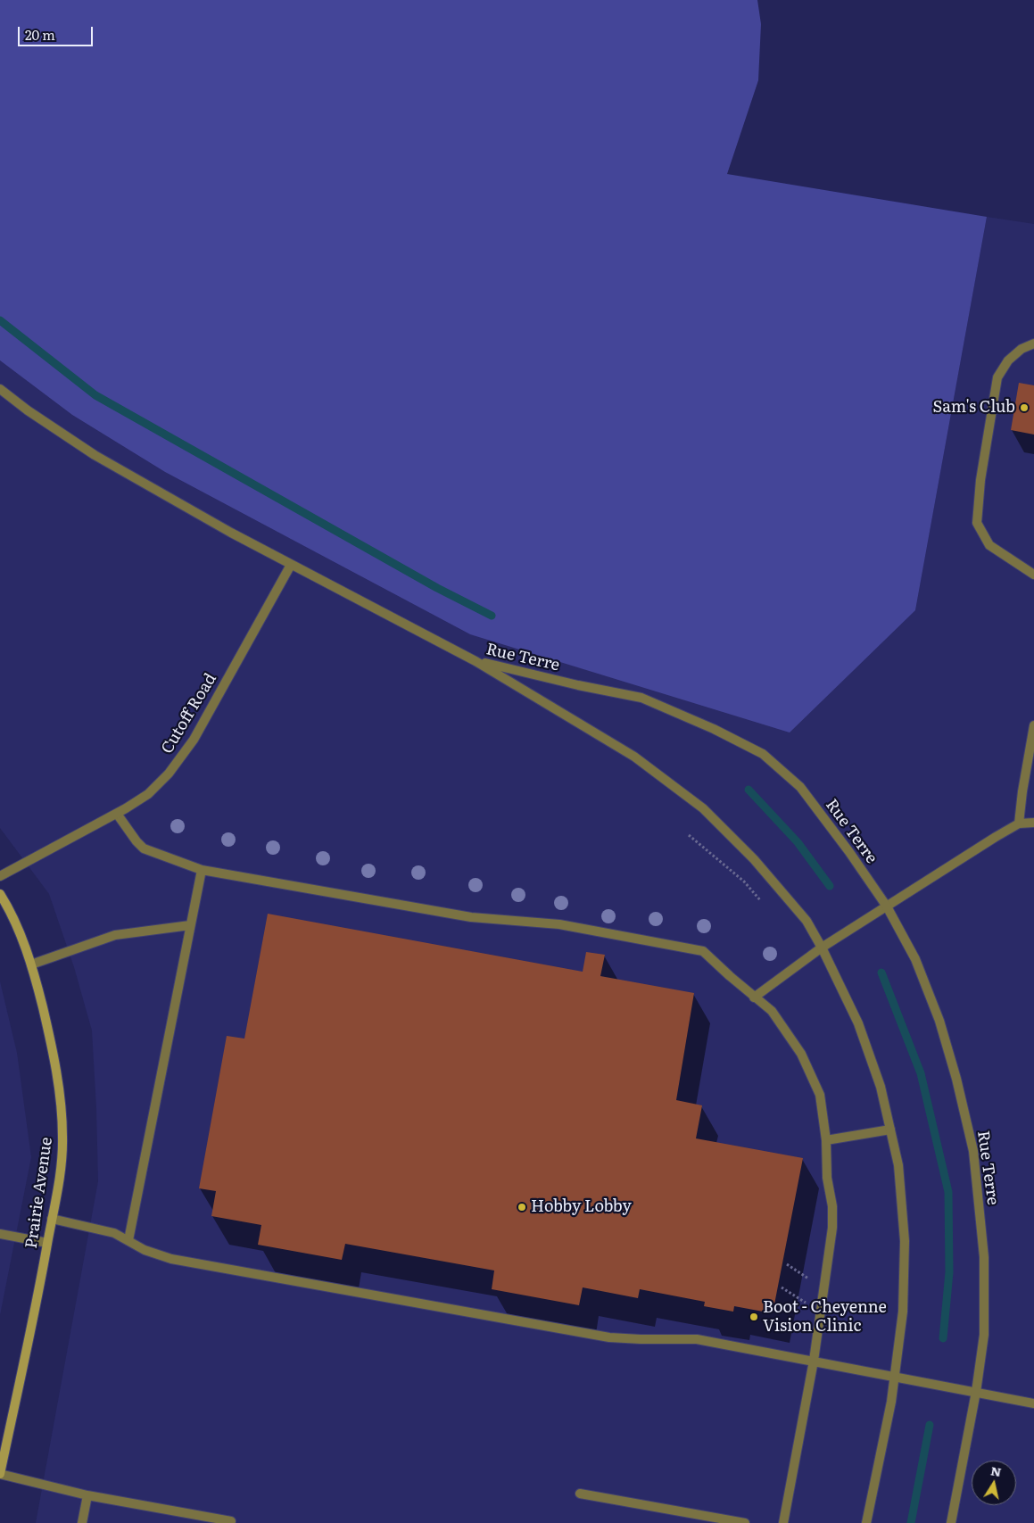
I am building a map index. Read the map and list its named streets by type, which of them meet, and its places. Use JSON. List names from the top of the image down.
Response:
{
  "streets": {
    "street": ["Rue Terre", "Cutoff Road", "Prairie Avenue"]
  },
  "places": ["Sam's Club", "Hobby Lobby", "Boot - Cheyenne Vision Clinic"],
  "scale_bar": "20 m",
  "north": "top"
}
